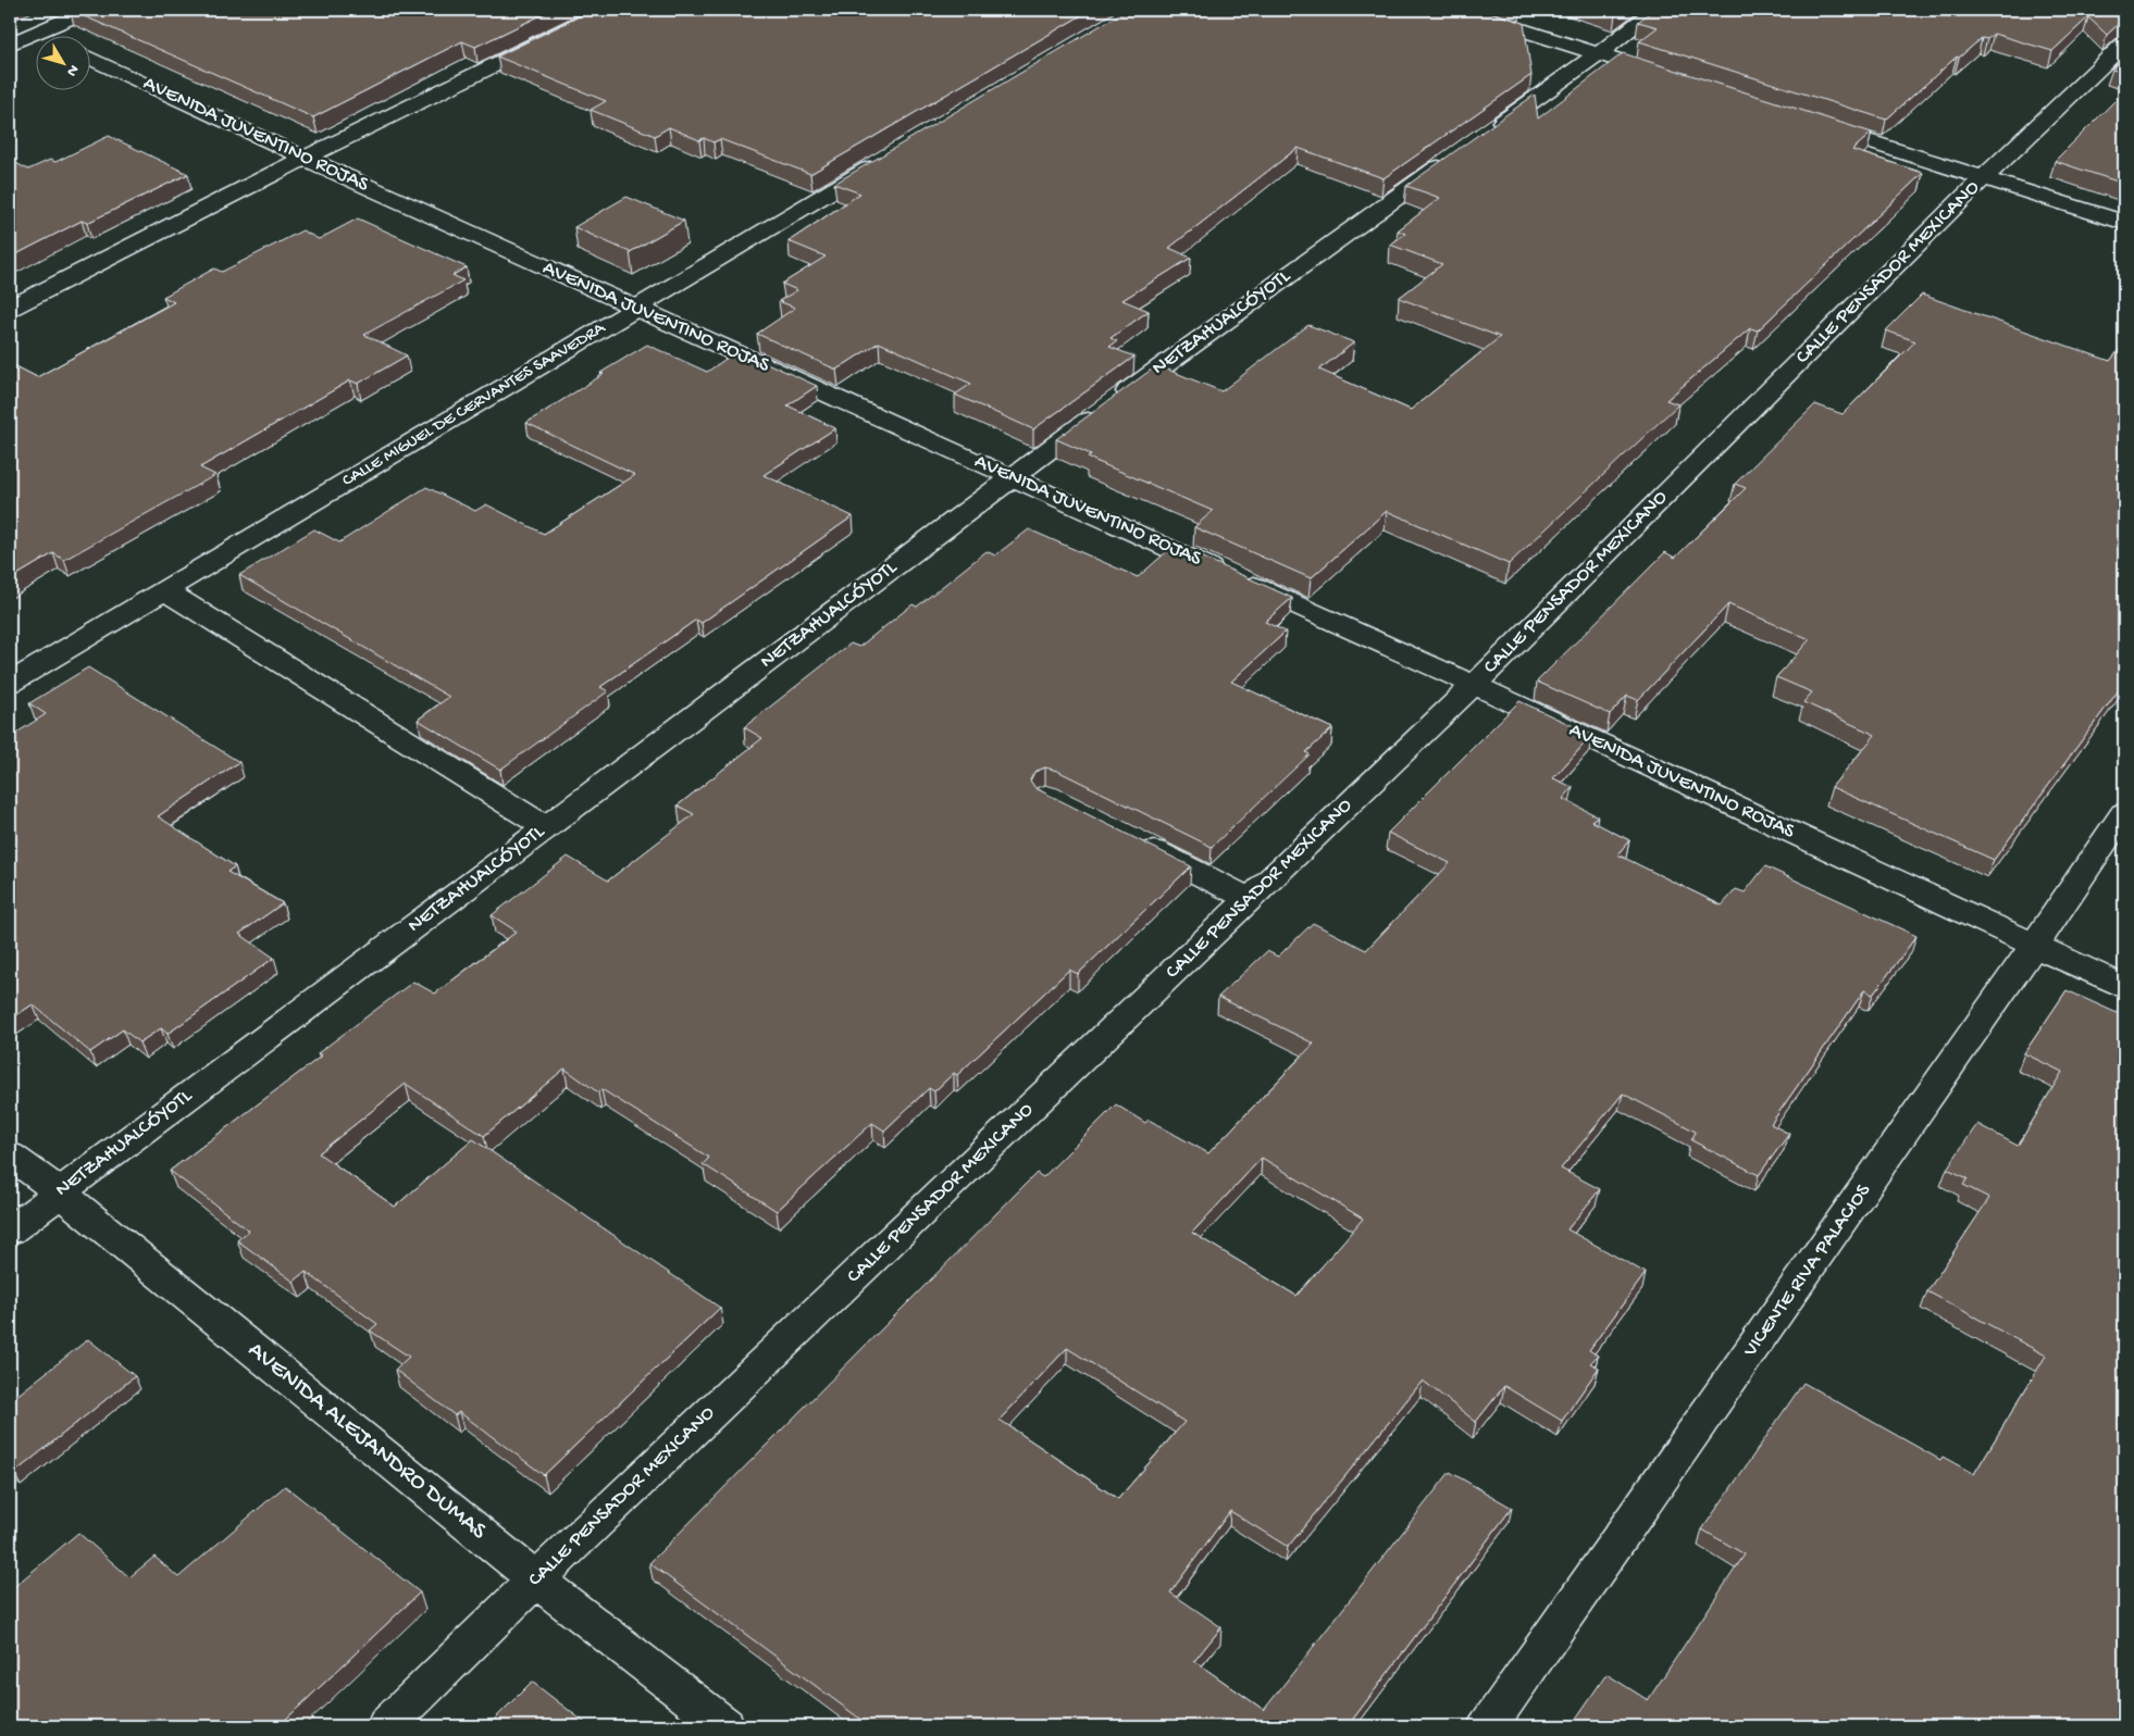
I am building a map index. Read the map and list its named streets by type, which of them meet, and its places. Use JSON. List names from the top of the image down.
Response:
{
  "streets": {
    "street": [
      "AVENIDA JUVENTINO ROJAS",
      "CALLE PENSADOR MEXICANO",
      "NETZAHUALCÓYOTL",
      "CALLE MIGUEL DE CERVANTES SAAVEDRA",
      "VICENTE RIVA PALACIOS",
      "AVENIDA ALEJANDRO DUMAS"
    ]
  },
  "crossings": [
    ["AVENIDA JUVENTINO ROJAS", "CALLE PENSADOR MEXICANO"],
    ["AVENIDA JUVENTINO ROJAS", "NETZAHUALCÓYOTL"],
    ["AVENIDA JUVENTINO ROJAS", "CALLE MIGUEL DE CERVANTES SAAVEDRA"],
    ["AVENIDA JUVENTINO ROJAS", "VICENTE RIVA PALACIOS"],
    ["CALLE PENSADOR MEXICANO", "AVENIDA ALEJANDRO DUMAS"],
    ["NETZAHUALCÓYOTL", "AVENIDA ALEJANDRO DUMAS"]
  ],
  "north": "bottom right"
}
